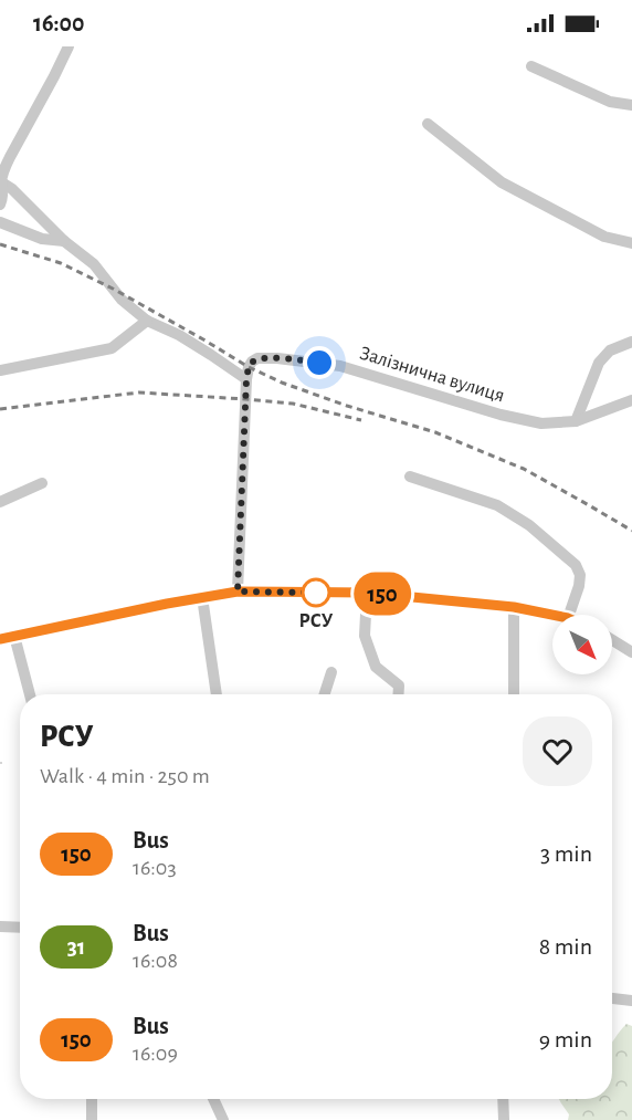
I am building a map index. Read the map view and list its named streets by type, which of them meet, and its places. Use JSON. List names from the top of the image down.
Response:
{
  "streets": {
    "street": ["Залізнична вулиця"]
  },
  "places": ["РСУ"],
  "lines": ["bus line 150"],
  "north": "bottom right",
  "page": {
    "status": "16:00",
    "on_map": "150",
    "heading": ["РСУ", "Walk · 4 min · 250 m"],
    "list": [
      {
        "mark": "150",
        "name": "Bus",
        "note": "16:03",
        "value": "3 min"
      },
      {
        "mark": "31",
        "name": "Bus",
        "note": "16:08",
        "value": "8 min"
      },
      {
        "mark": "150",
        "name": "Bus",
        "note": "16:09",
        "value": "9 min"
      }
    ]
  }
}
